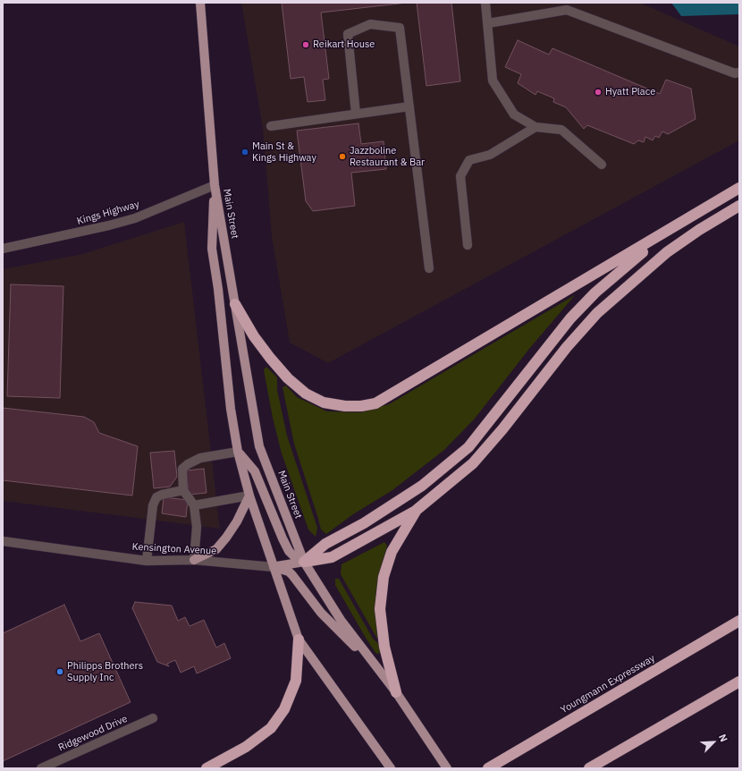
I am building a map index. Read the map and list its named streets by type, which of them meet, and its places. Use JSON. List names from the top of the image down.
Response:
{
  "streets": {
    "highway": ["Youngmann Expressway"],
    "main road": ["Main Street", "Kensington Avenue"],
    "street": ["Kings Highway", "Ridgewood Drive"]
  },
  "crossings": [
    ["Kings Highway", "Main Street"],
    ["Main Street", "Kensington Avenue"]
  ],
  "places": [
    "Reikart House",
    "Hyatt Place",
    "Main St & Kings Highway",
    "Jazzboline Restaurant & Bar",
    "Philipps Brothers Supply Inc"
  ],
  "north": "top right"
}
